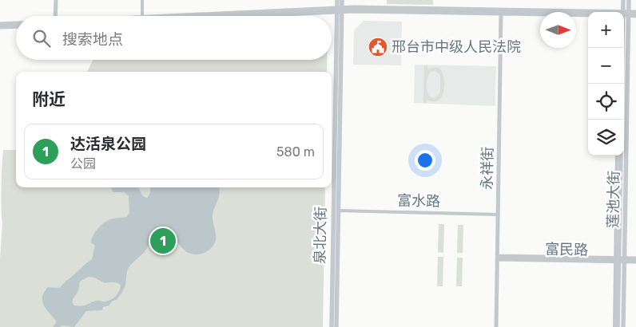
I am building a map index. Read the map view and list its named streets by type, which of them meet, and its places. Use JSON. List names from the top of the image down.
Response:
{
  "streets": {
    "main road": ["莲池大街", "泉北大街"],
    "street": ["永祥街", "富水路", "富民路"]
  },
  "crossings": [
    ["永祥街", "富水路"],
    ["永祥街", "富民路"],
    ["莲池大街", "富民路"],
    ["富水路", "泉北大街"]
  ],
  "places": {
    "public building": ["邢台市中级人民法院"]
  },
  "north": "right",
  "page": {
    "map_buttons": ["+", "−"],
    "search": "搜索地点",
    "heading": "附近",
    "list": [
      {
        "mark": "1",
        "name": "达活泉公园",
        "note": "公园",
        "value": "580 m"
      }
    ],
    "pins": "1"
  }
}
